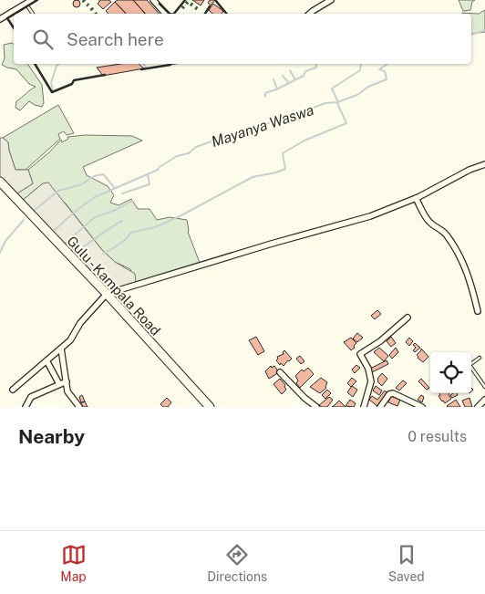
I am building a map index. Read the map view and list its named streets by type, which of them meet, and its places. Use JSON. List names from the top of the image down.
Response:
{
  "streets": {
    "main road": ["Gulu - Kampala Road"]
  },
  "water": ["Mayanya Waswa"],
  "page": {
    "search": "Search here",
    "heading": ["Nearby", "0 results"],
    "nav": ["Map", "Directions", "Saved"]
  }
}
